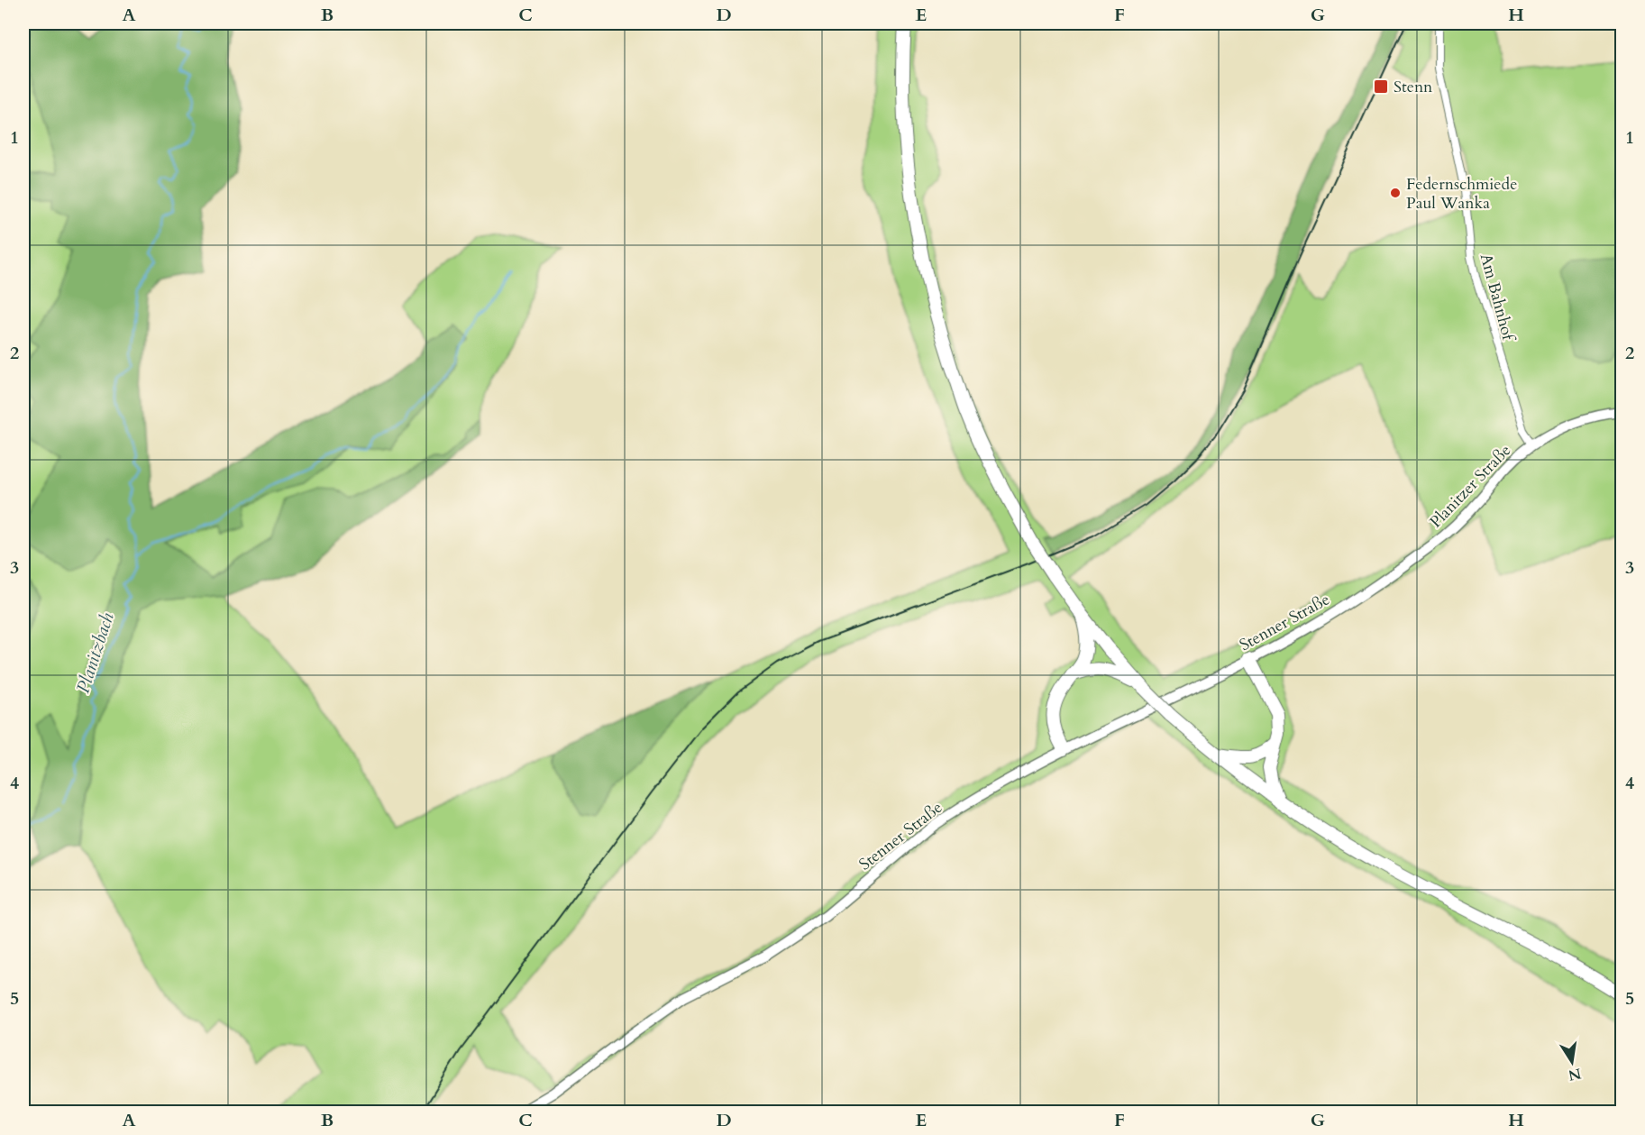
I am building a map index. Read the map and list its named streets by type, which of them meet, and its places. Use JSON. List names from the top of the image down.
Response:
{
  "streets": {
    "street": ["Am Bahnhof", "Planitzer Straße", "Stenner Straße"]
  },
  "crossings": [
    ["Am Bahnhof", "Planitzer Straße"],
    ["Planitzer Straße", "Stenner Straße"]
  ],
  "water": ["Planitzbach"],
  "places": {
    "transit": ["Stenn"],
    "other": ["Federnschmiede Paul Wanka"]
  },
  "north": "bottom",
  "grid": {
    "columns": [
      "A",
      "B",
      "C",
      "D",
      "E",
      "F",
      "G",
      "H"
    ],
    "rows": [
      "1",
      "2",
      "3",
      "4",
      "5"
    ]
  }
}
